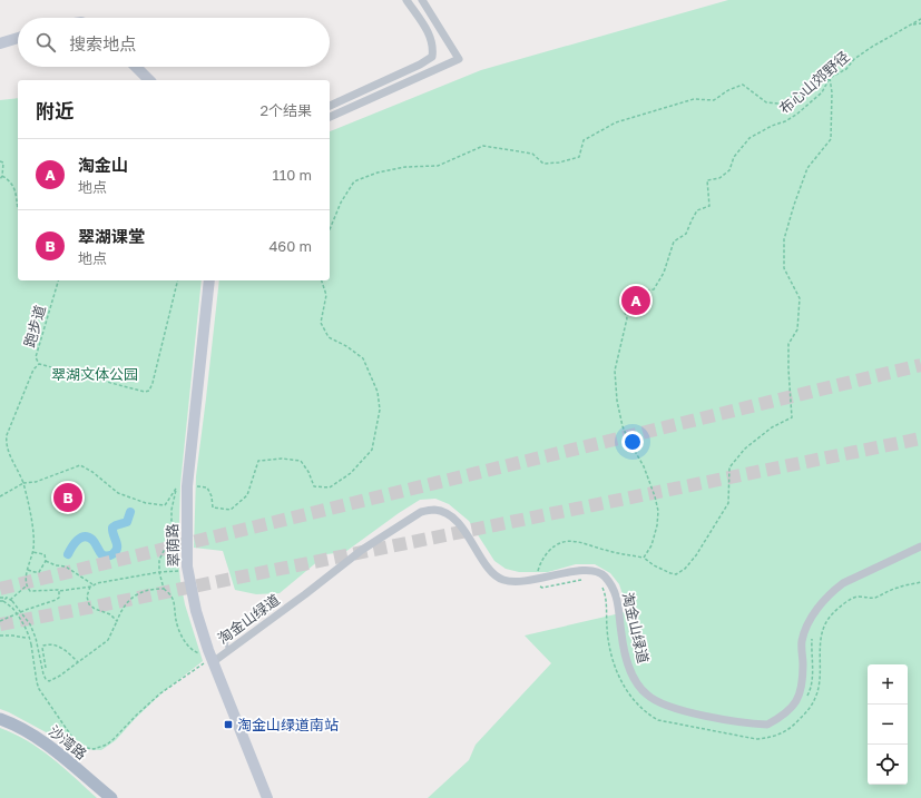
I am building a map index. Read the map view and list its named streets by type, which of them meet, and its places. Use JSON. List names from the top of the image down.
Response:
{
  "streets": {
    "main road": ["沙湾路"],
    "street": ["翠荫路", "淘金山绿道"],
    "path": ["布心山郊野径", "跑步道"]
  },
  "crossings": [
    ["翠荫路", "淘金山绿道"]
  ],
  "parks": ["翠湖文体公园"],
  "places": {
    "transit": ["淘金山绿道南站"]
  },
  "page": {
    "search": "搜索地点",
    "heading": ["附近", "2个结果"],
    "list": [
      {
        "mark": "A",
        "name": "淘金山",
        "note": "地点",
        "value": "110 m"
      },
      {
        "mark": "B",
        "name": "翠湖课堂",
        "note": "地点",
        "value": "460 m"
      }
    ],
    "pins": ["A", "B"],
    "map_buttons": ["+", "−"]
  }
}
